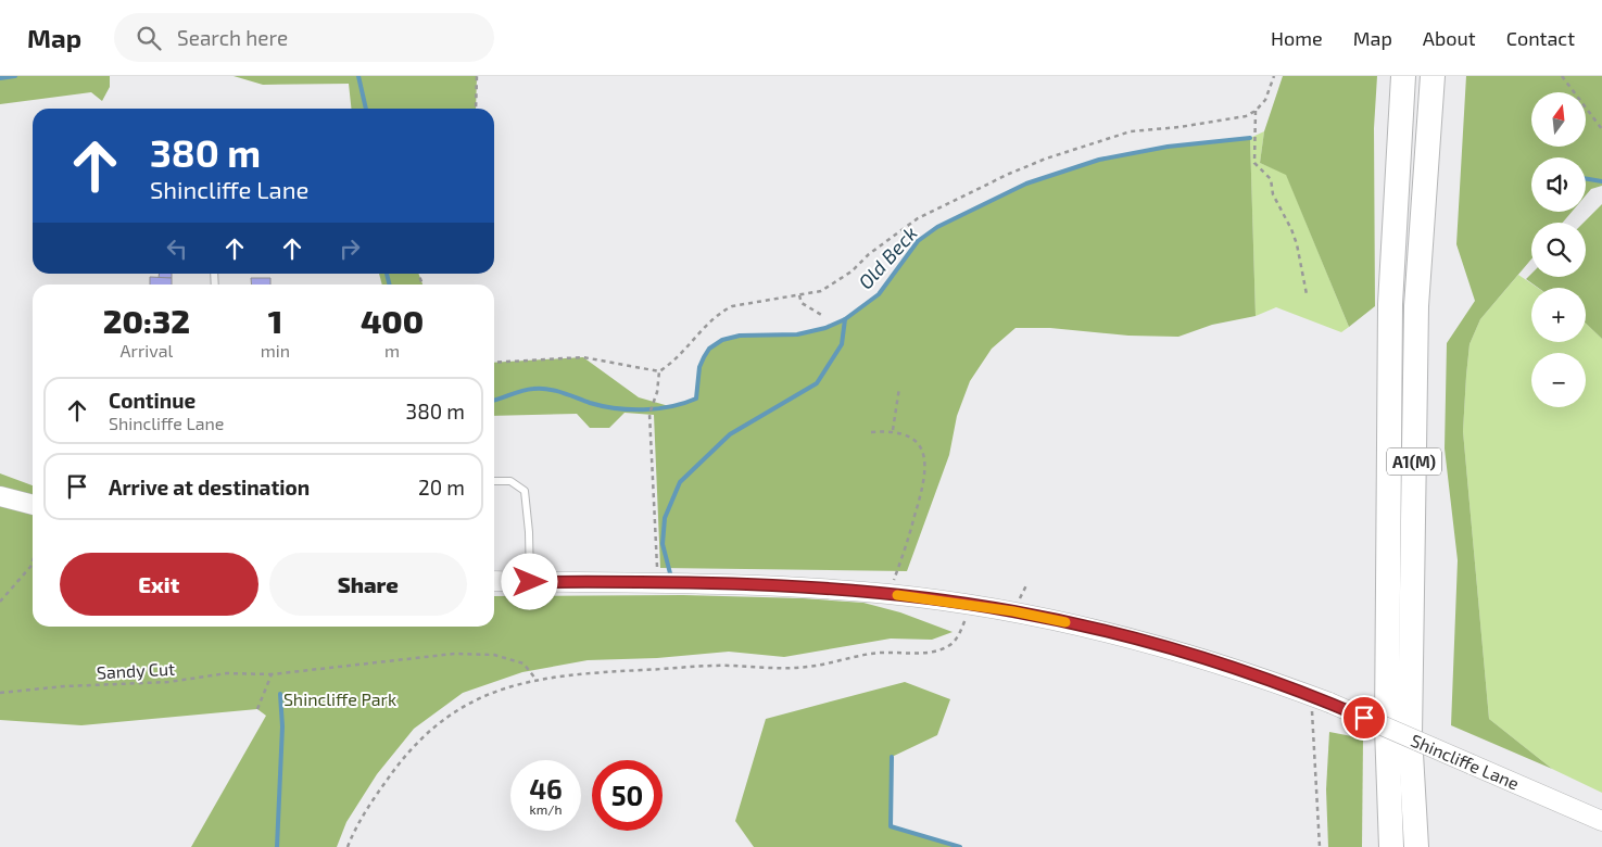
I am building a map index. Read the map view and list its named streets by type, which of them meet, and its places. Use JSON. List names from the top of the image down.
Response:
{
  "streets": {
    "highway": ["A1(M)"],
    "main road": ["Shincliffe Lane"],
    "path": ["Sandy Cut"]
  },
  "water": ["Old Beck"],
  "parks": ["Shincliffe Park"],
  "north": "top",
  "page": {
    "header": "Map",
    "search": "Search here",
    "nav": [
      "Home",
      "Map",
      "About",
      "Contact"
    ],
    "map_buttons": ["+", "−"],
    "turn": ["380 m", "Shincliffe Lane"],
    "eta": [
      "20:32",
      "Arrival",
      "1",
      "min",
      "400",
      "m"
    ],
    "list": [
      {
        "name": "Continue",
        "note": "Shincliffe Lane",
        "value": "380 m"
      },
      {
        "name": "Arrive at destination",
        "value": "20 m"
      }
    ],
    "buttons": ["Exit", "Share"],
    "speed": "46 km/h",
    "limit": "50"
  }
}
